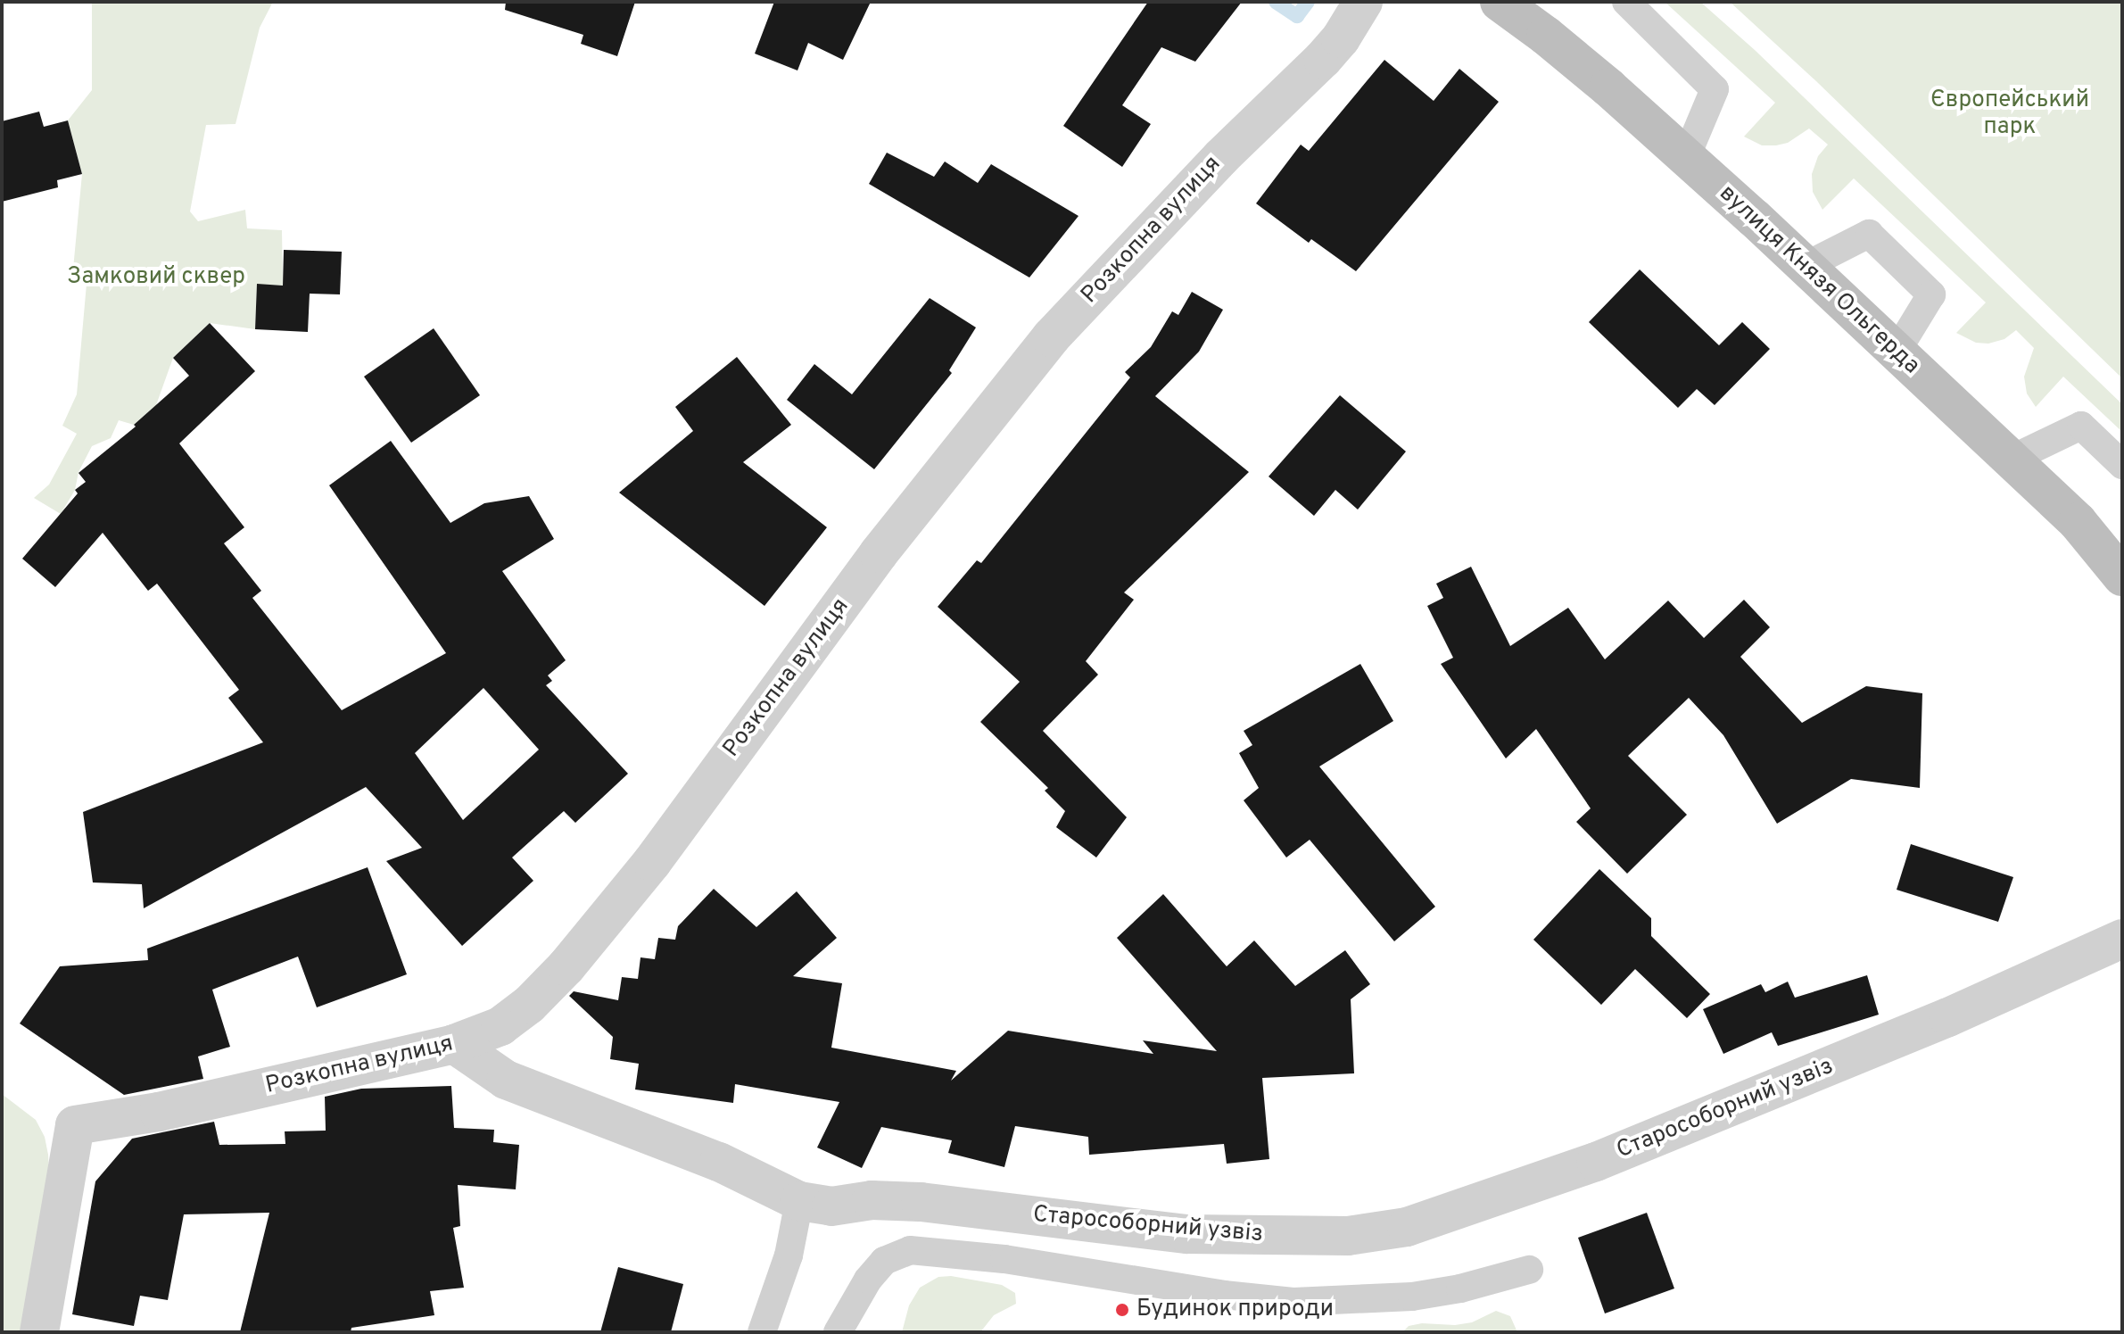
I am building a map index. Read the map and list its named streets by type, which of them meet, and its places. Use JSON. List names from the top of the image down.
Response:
{
  "streets": {
    "main road": ["вулиця Князя Ольгерда"],
    "street": ["Розкопна вулиця", "Старособорний узвіз"]
  },
  "crossings": [
    ["Розкопна вулиця", "Старособорний узвіз"]
  ],
  "parks": ["Європейський парк", "Замковий сквер"],
  "places": ["Будинок природи"]
}
